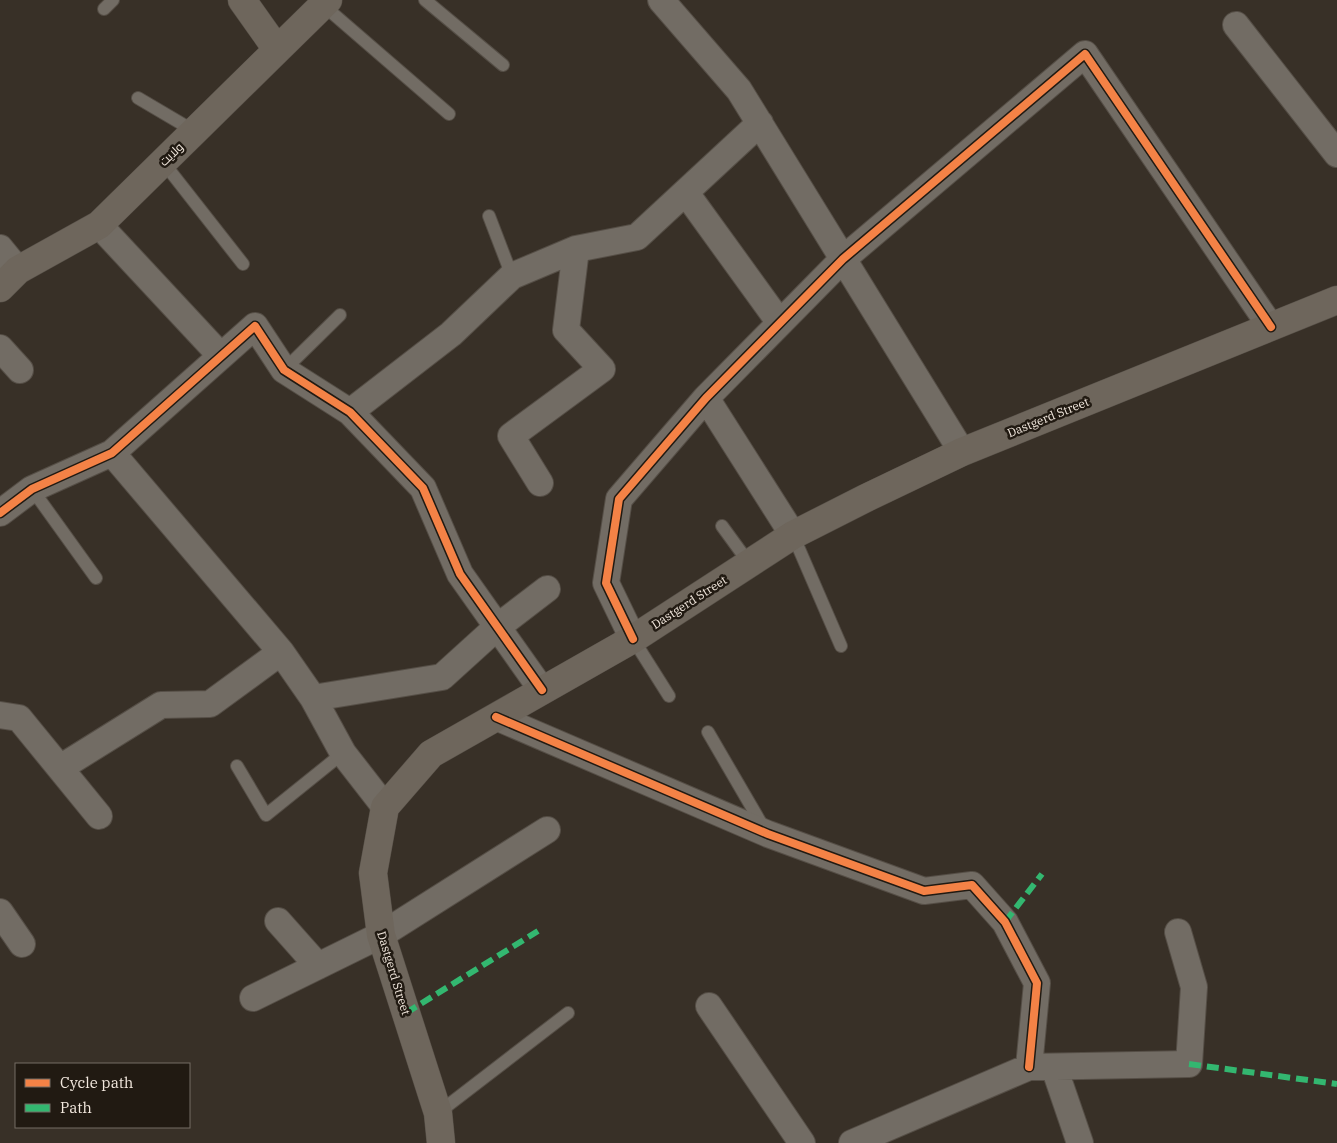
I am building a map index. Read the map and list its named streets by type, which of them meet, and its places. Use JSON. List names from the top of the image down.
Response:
{
  "streets": {
    "main road": ["ولایت", "Dastgerd Street"]
  },
  "legend": ["Cycle path", "Path"]
}
